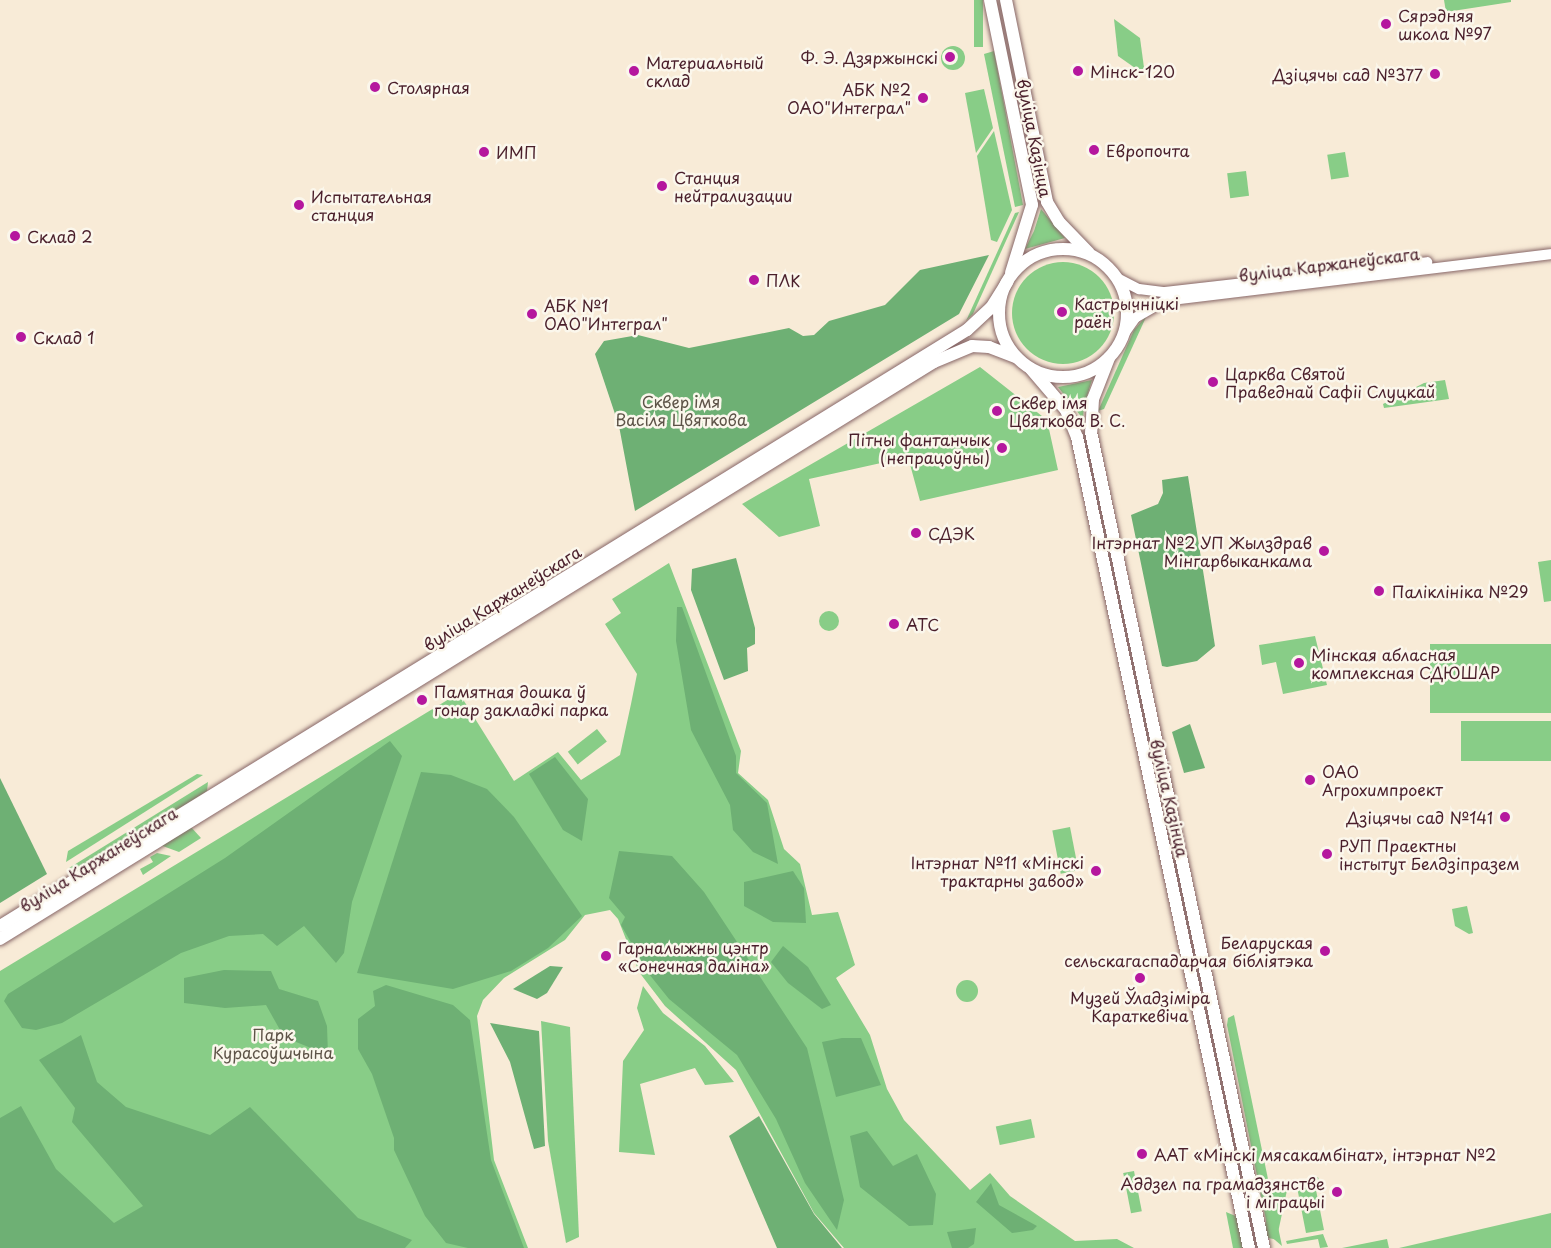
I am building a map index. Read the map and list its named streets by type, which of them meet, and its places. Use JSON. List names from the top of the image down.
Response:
{
  "streets": {
    "main road": ["вуліца Казінца", "вуліца Каржанеўскага"]
  },
  "crossings": [
    ["вуліца Казінца", "вуліца Каржанеўскага"]
  ],
  "parks": ["Сквер імя Васіля Цвяткова", "Парк Курасоўшчына"],
  "places": [
    "Сярэдняя школа №97",
    "Ф. Э. Дзяржынскі",
    "Материальный склад",
    "Мінск-120",
    "Дзіцячы сад №377",
    "Столярная",
    "АБК №2 ОАО\"Интеграл\"",
    "Европочта",
    "ИМП",
    "Станция нейтрализации",
    "Испытательная станция",
    "Склад 2",
    "ПЛК",
    "Кастрычніцкі раён",
    "АБК №1 ОАО\"Интеграл\"",
    "Склад 1",
    "Царква Святой Праведнай Сафіі Слуцкай",
    "Сквер імя Цвяткова В. С.",
    "Пітны фантанчык (непрацоўны)",
    "СДЭК",
    "Інтэрнат №2 УП Жылздрав Мінгарвыканкама",
    "Паліклініка №29",
    "АТС",
    "Мінская абласная комплексная СДЮШАР",
    "Памятная дошка ў гонар закладкі парка",
    "ОАО Агрохимпроект",
    "Дзіцячы сад №141",
    "РУП Праектны інстытут Белдзіпразем",
    "Інтэрнат №11 «Мінскі трактарны завод»",
    "Беларуская сельскагаспадарчая бібліятэка",
    "Гарналыжны цэнтр «Сонечная даліна»",
    "Музей Ўладзіміра Караткевіча",
    "ААТ «Мінскі мясакамбінат», інтэрнат №2",
    "Аддзел па грамадзянстве і міграцыі"
  ]
}
